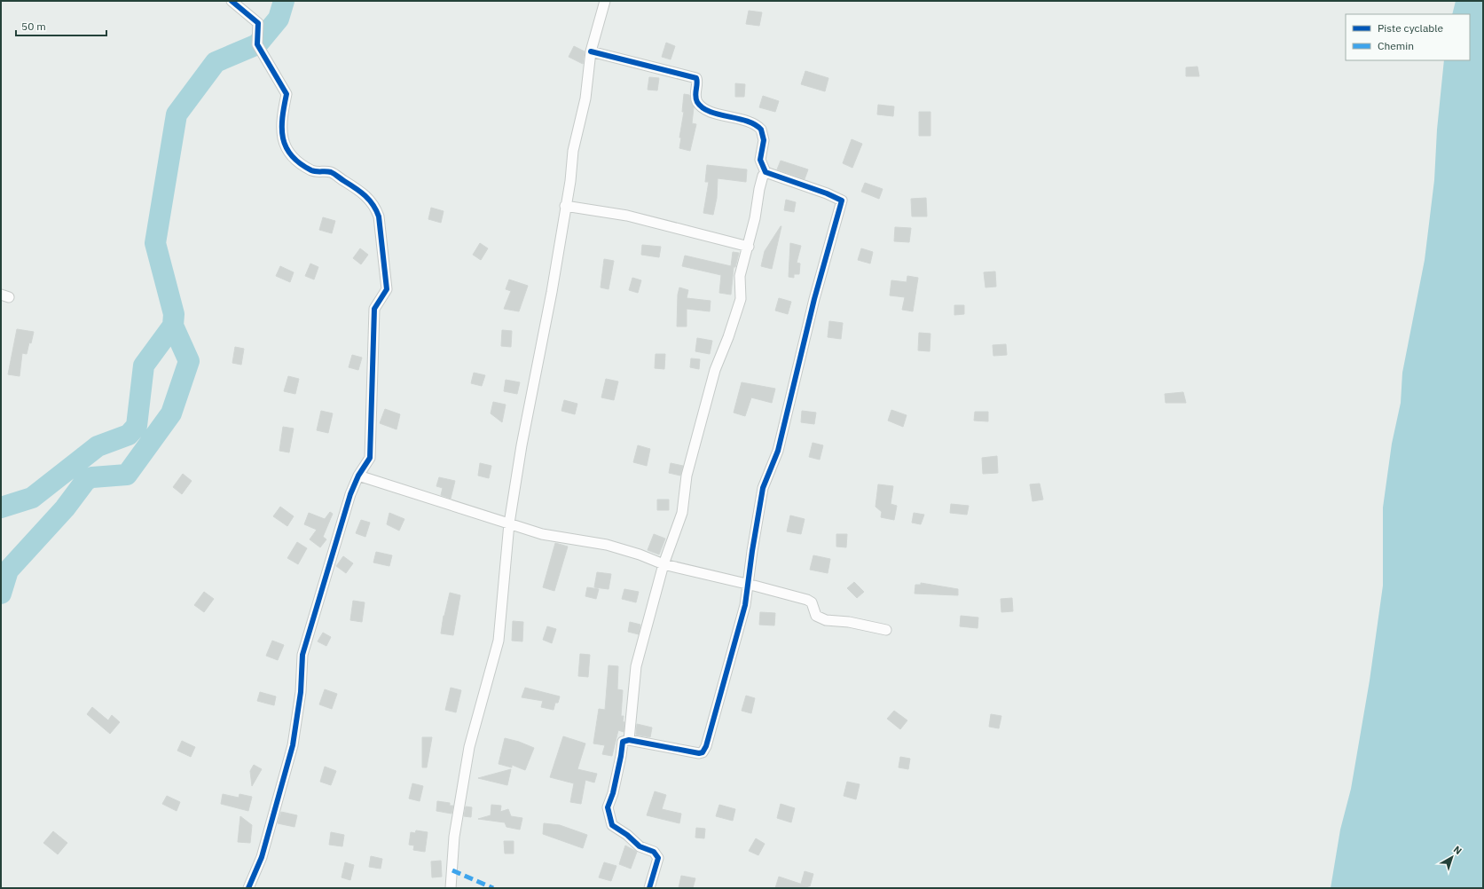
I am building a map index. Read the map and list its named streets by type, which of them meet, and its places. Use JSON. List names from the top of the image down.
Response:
{
  "legend": ["Piste cyclable", "Chemin"],
  "scale_bar": "50 m",
  "north": "top right"
}
